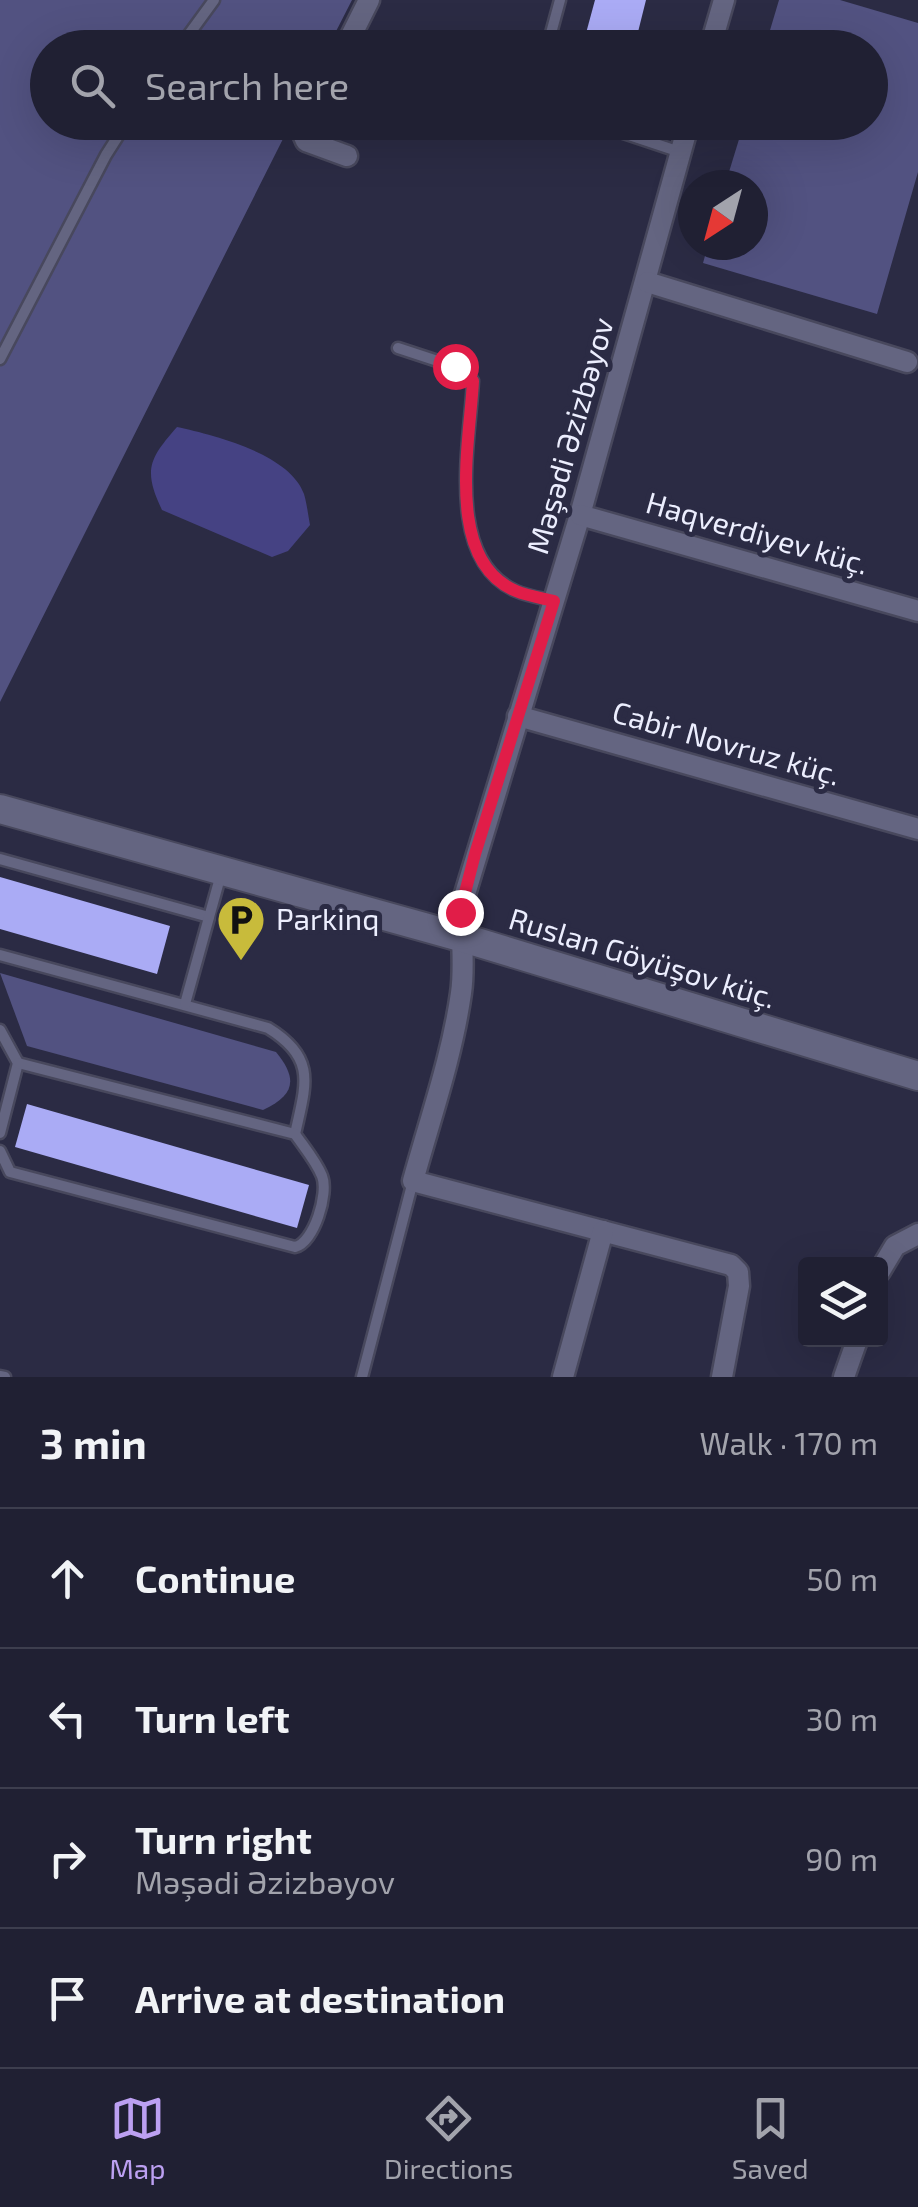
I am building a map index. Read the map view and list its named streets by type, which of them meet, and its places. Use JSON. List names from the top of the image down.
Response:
{
  "streets": {
    "street": [
      "Məşədi Əzizbəyov",
      "Haqverdiyev küç.",
      "Cabir Novruz küç.",
      "Ruslan Göyüşov küç."
    ]
  },
  "crossings": [
    ["Məşədi Əzizbəyov", "Haqverdiyev küç."],
    ["Məşədi Əzizbəyov", "Cabir Novruz küç."],
    ["Məşədi Əzizbəyov", "Ruslan Göyüşov küç."]
  ],
  "places": {
    "parking": ["Parkinq"]
  },
  "north": "bottom left",
  "page": {
    "search": "Search here",
    "heading": ["3 min", "Walk · 170 m"],
    "list": [
      ["Continue", "50 m"],
      ["Turn left", "30 m"],
      ["Turn right", "Məşədi Əzizbəyov", "90 m"],
      "Arrive at destination"
    ],
    "nav": ["Map", "Directions", "Saved"]
  }
}
